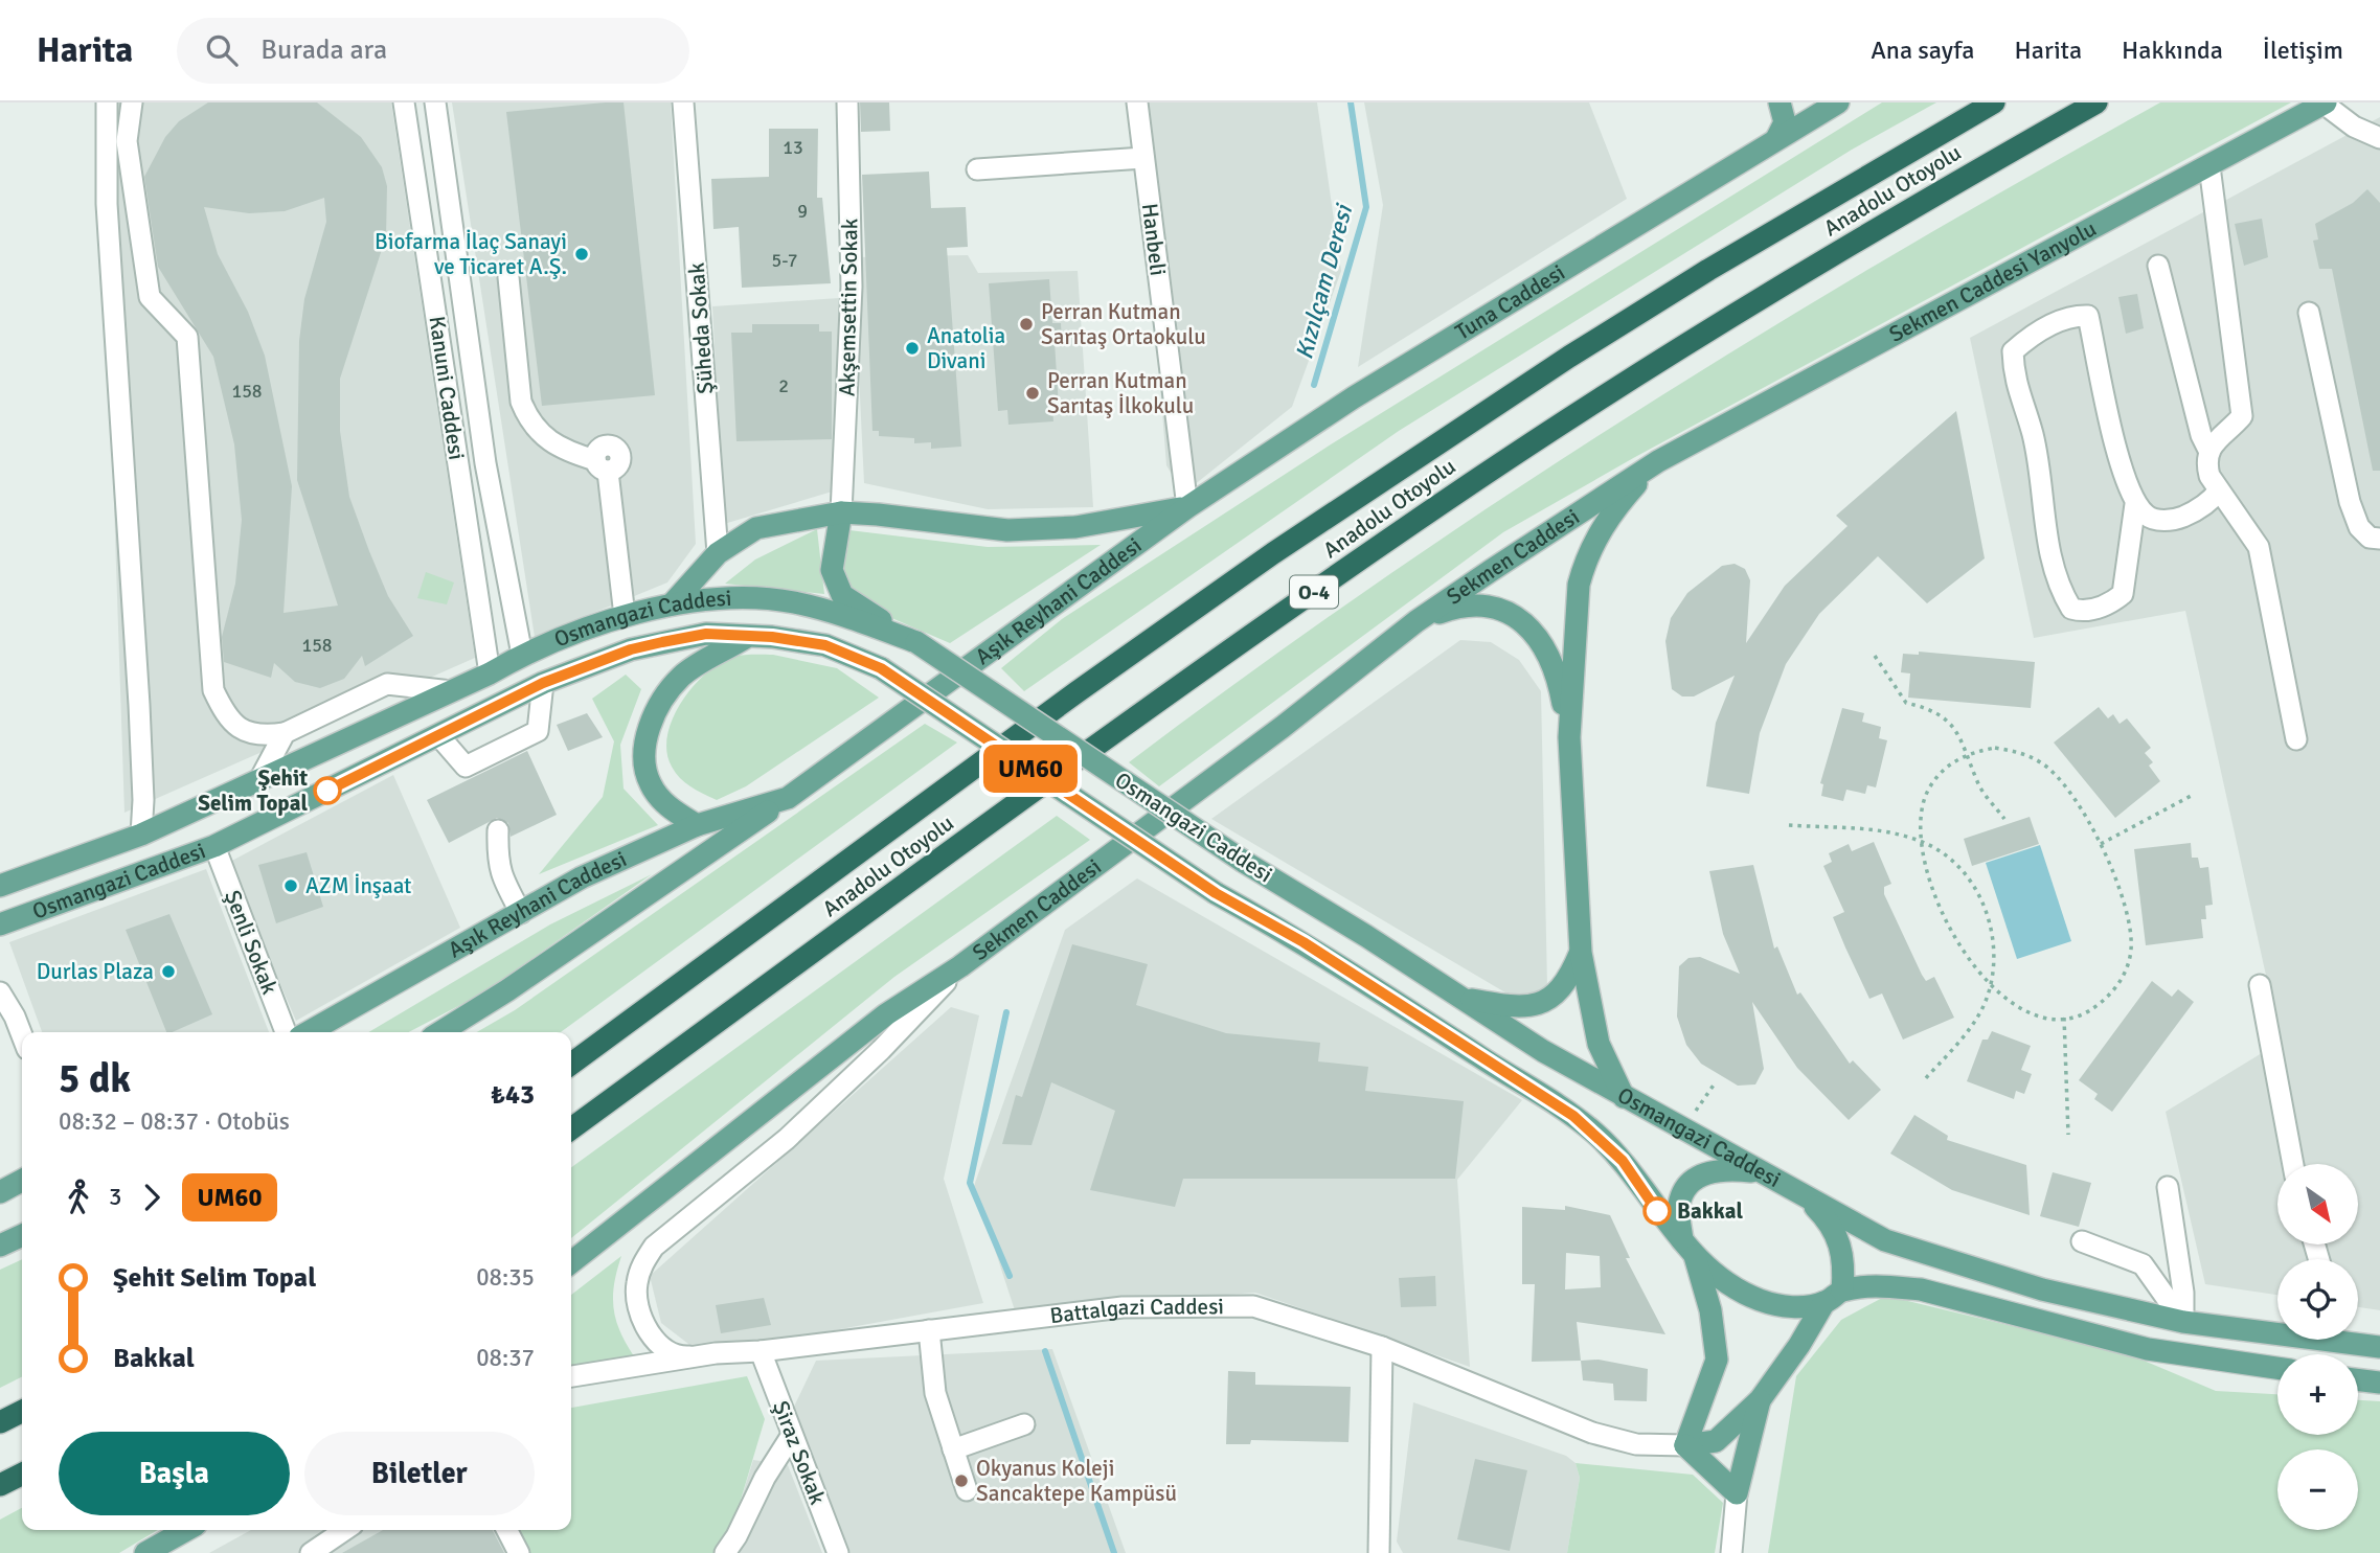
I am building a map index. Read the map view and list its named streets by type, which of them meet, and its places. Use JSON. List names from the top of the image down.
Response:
{
  "streets": {
    "highway": ["Anadolu Otoyolu", "O-4"],
    "main road": [
      "Sekmen Caddesi Yanyolu",
      "Tuna Caddesi",
      "Sekmen Caddesi",
      "Aşık Reyhani Caddesi",
      "Osmangazi Caddesi"
    ],
    "street": [
      "Hanbeli",
      "Akşemsettin Sokak",
      "Şüheda Sokak",
      "Kanuni Caddesi",
      "Şenli Sokak",
      "Battalgazi Caddesi",
      "Şiraz Sokak"
    ]
  },
  "crossings": [
    ["Hanbeli", "Tuna Caddesi"],
    ["Hanbeli", "Aşık Reyhani Caddesi"],
    ["Sekmen Caddesi Yanyolu", "Sekmen Caddesi"],
    ["Tuna Caddesi", "Aşık Reyhani Caddesi"],
    ["Kanuni Caddesi", "Osmangazi Caddesi"],
    ["Osmangazi Caddesi", "Şenli Sokak"],
    ["Battalgazi Caddesi", "Şiraz Sokak"]
  ],
  "water": ["Kızılçam Deresi"],
  "places": [
    "Biofarma İlaç Sanayi ve Ticaret A.Ş.",
    "Perran Kutman Sarıtaş Ortaokulu",
    "Anatolia Divani",
    "Perran Kutman Sarıtaş İlkokulu",
    "Şehit Selim Topal",
    "AZM İnşaat",
    "Durlas Plaza",
    "Bakkal",
    "Okyanus Koleji Sancaktepe Kampüsü"
  ],
  "lines": ["bus line UM60"],
  "house_numbers": [
    "13",
    "9",
    "5-7",
    "2",
    "158",
    "158"
  ],
  "north": "bottom right",
  "page": {
    "header": "Harita",
    "search": "Burada ara",
    "nav": [
      "Ana sayfa",
      "Harita",
      "Hakkında",
      "İletişim"
    ],
    "on_map": "UM60",
    "heading": ["5 dk", "08:32 – 08:37 · Otobüs", "₺43"],
    "legs": ["3", "UM60"],
    "map_buttons": ["+", "−"],
    "list": [
      {
        "name": "Şehit Selim Topal",
        "value": "08:35"
      },
      {
        "name": "Bakkal",
        "value": "08:37"
      }
    ],
    "buttons": ["Başla", "Biletler"]
  }
}
